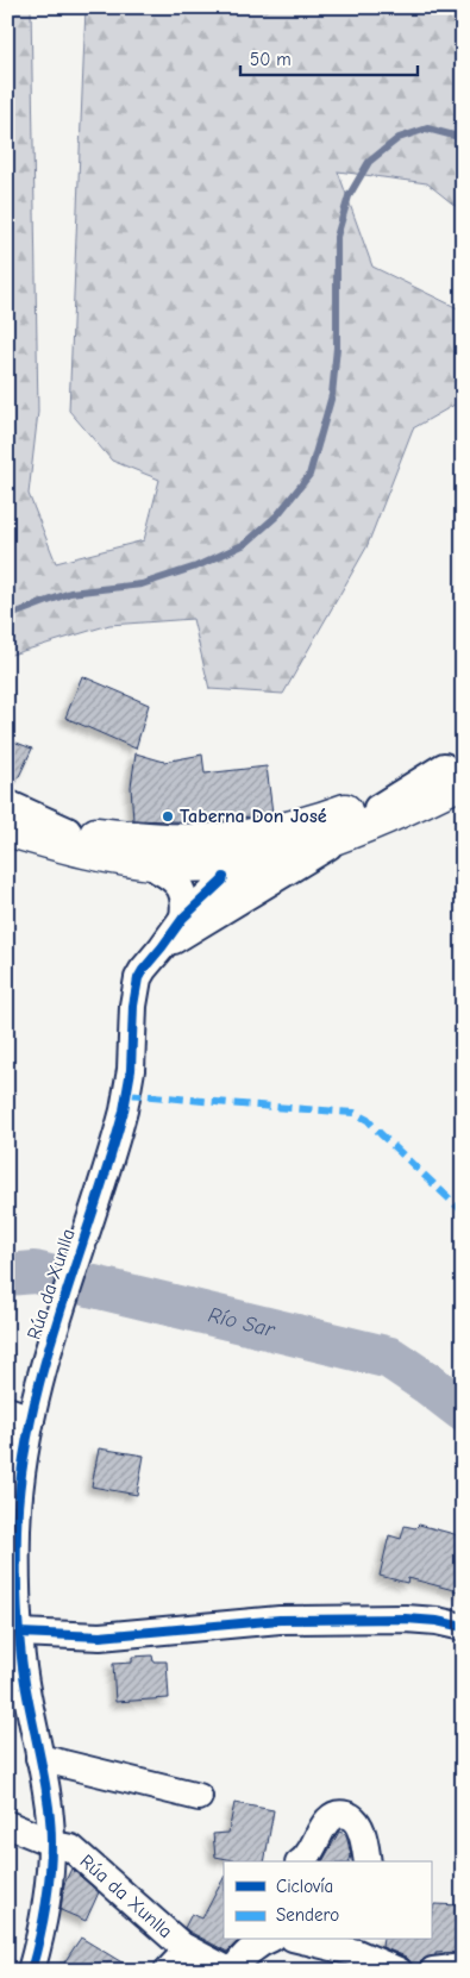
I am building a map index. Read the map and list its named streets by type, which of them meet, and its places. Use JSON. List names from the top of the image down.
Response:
{
  "streets": {
    "street": ["Rúa da Xunlla"]
  },
  "water": ["Río Sar"],
  "places": ["Taberna Don José"],
  "legend": ["Ciclovía", "Sendero"],
  "scale_bar": "50 m"
}
